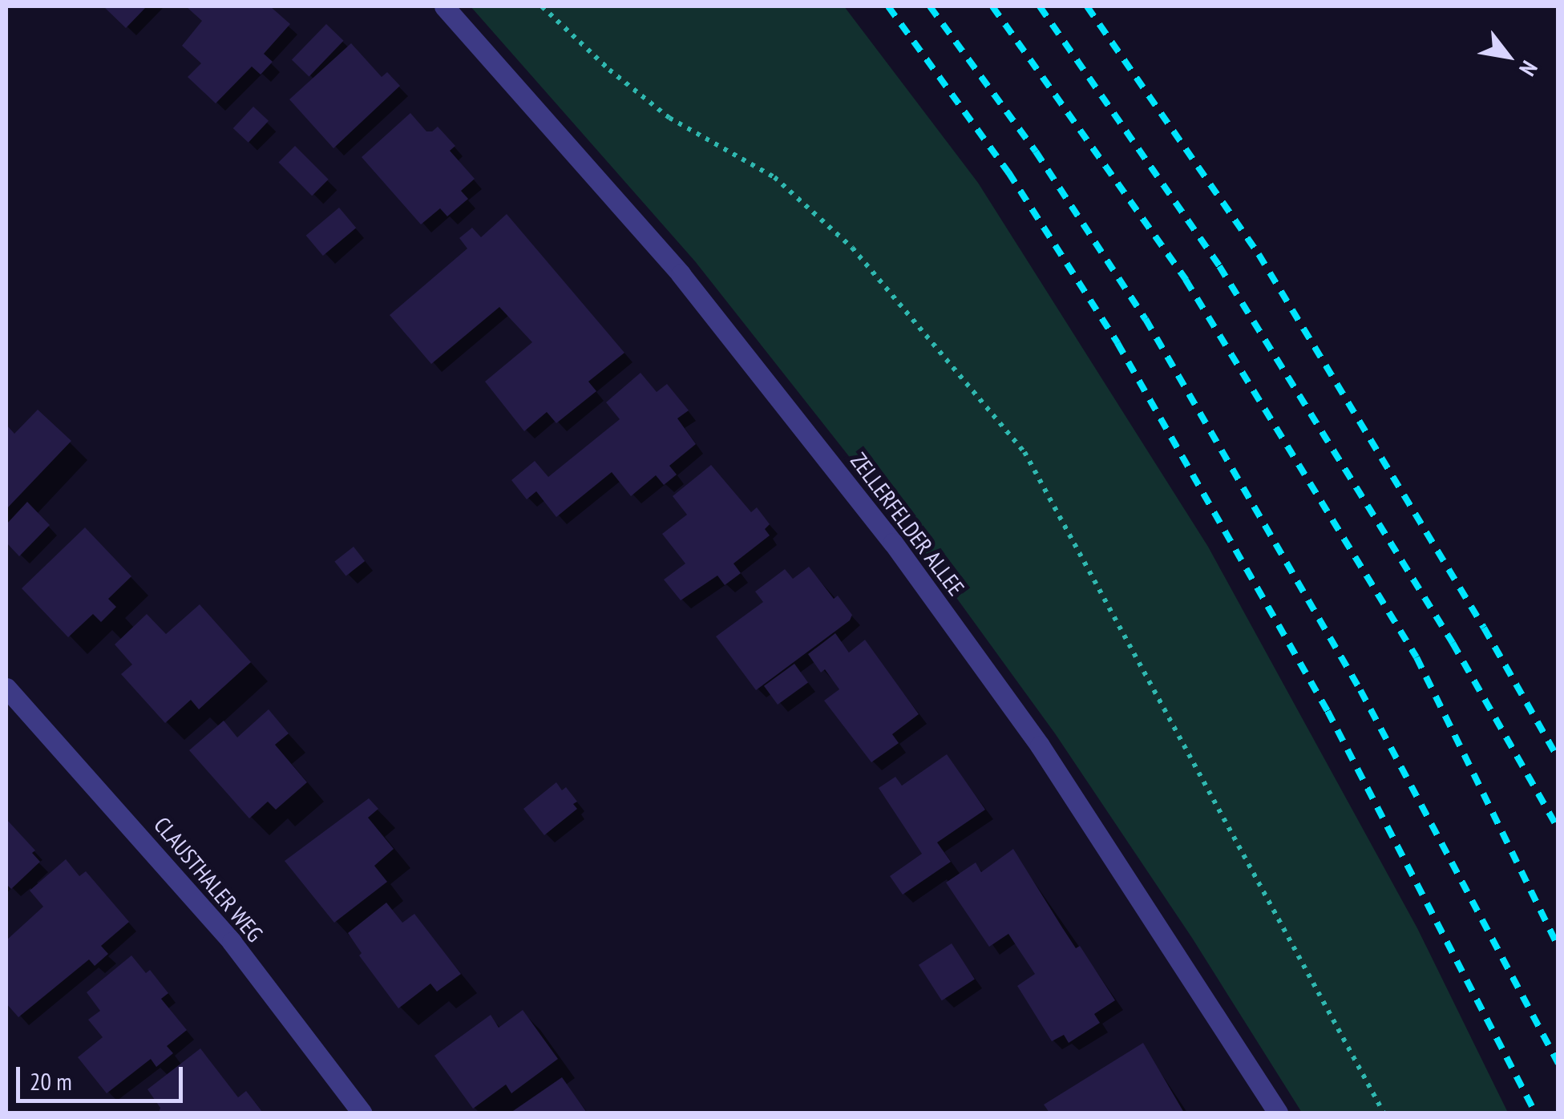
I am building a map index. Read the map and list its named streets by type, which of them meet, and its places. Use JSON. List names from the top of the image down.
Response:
{
  "streets": {
    "street": ["ZELLERFELDER ALLEE", "CLAUSTHALER WEG"]
  },
  "scale_bar": "20 m",
  "north": "bottom right"
}
